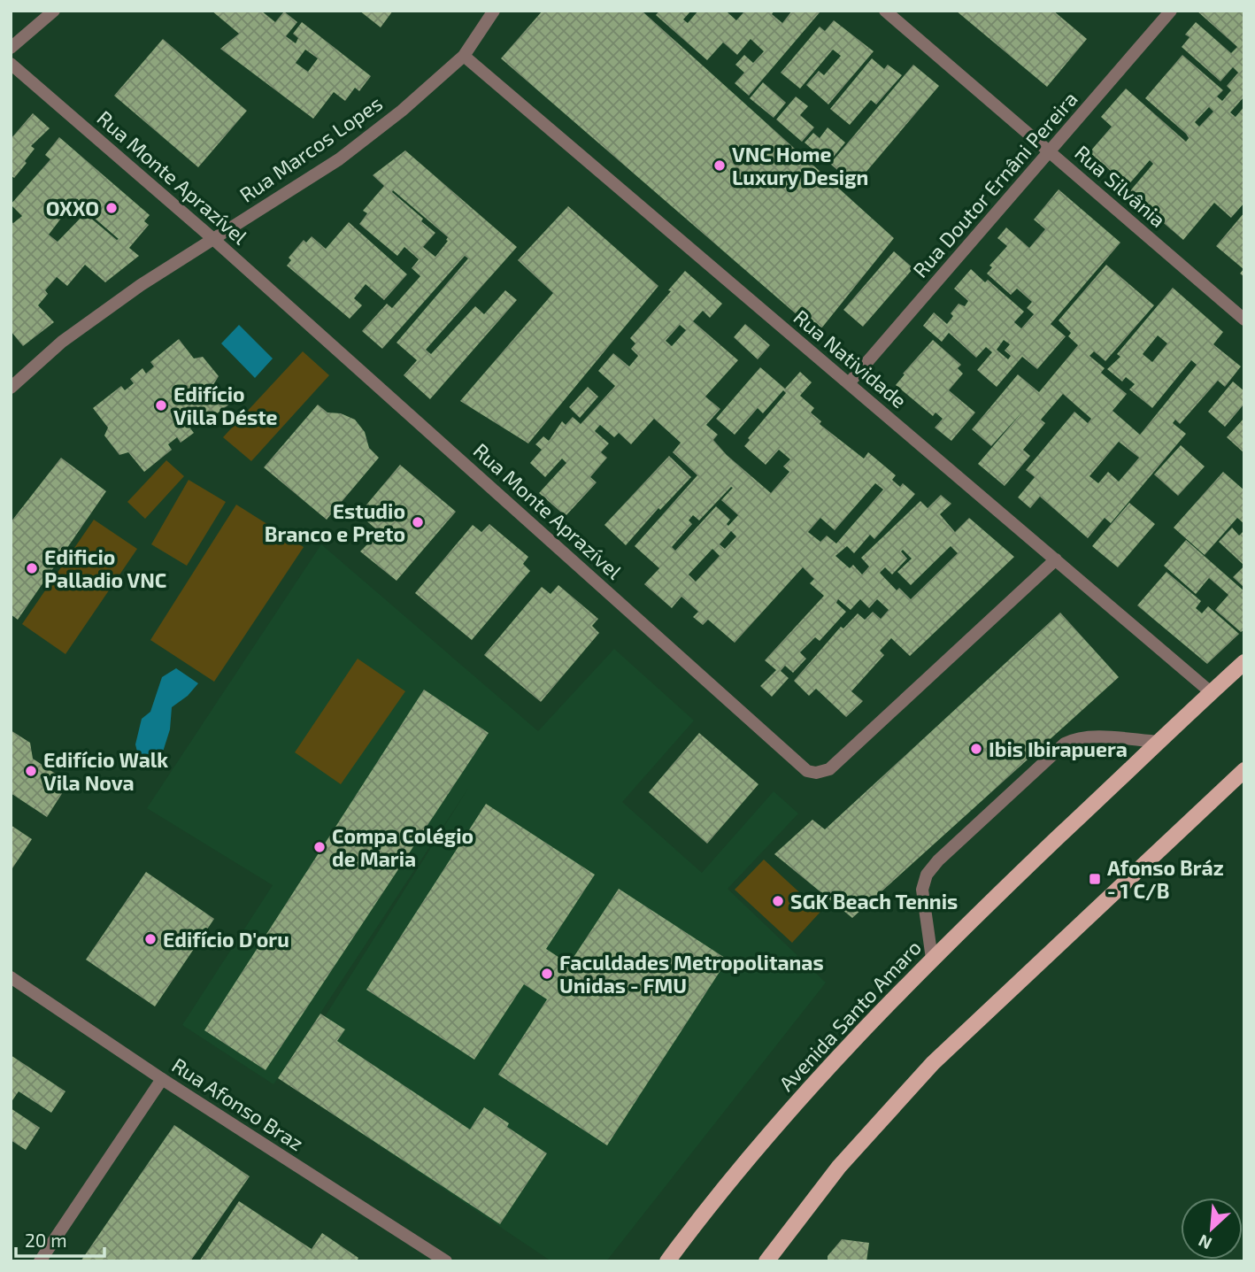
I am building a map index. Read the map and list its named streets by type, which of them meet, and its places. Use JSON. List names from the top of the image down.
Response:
{
  "streets": {
    "main road": ["Avenida Santo Amaro"],
    "street": [
      "Rua Marcos Lopes",
      "Rua Monte Aprazível",
      "Rua Doutor Ernâni Pereira",
      "Rua Silvânia",
      "Rua Natividade",
      "Rua Afonso Braz"
    ]
  },
  "crossings": [
    ["Rua Marcos Lopes", "Rua Monte Aprazível"],
    ["Rua Marcos Lopes", "Rua Natividade"],
    ["Rua Monte Aprazível", "Rua Natividade"],
    ["Rua Doutor Ernâni Pereira", "Rua Silvânia"],
    ["Rua Doutor Ernâni Pereira", "Rua Natividade"],
    ["Rua Natividade", "Avenida Santo Amaro"]
  ],
  "places": {
    "other": [
      "VNC Home Luxury Design",
      "OXXO",
      "Edifício Villa Déste",
      "Estudio Branco e Preto",
      "Edificio Palladio VNC",
      "Ibis Ibirapuera",
      "Edifício Walk Vila Nova",
      "Compa Colégio de Maria",
      "SGK Beach Tennis",
      "Edifício D'oru",
      "Faculdades Metropolitanas Unidas - FMU"
    ],
    "transit": ["Afonso Bráz - 1 C/B"]
  },
  "scale_bar": "20 m",
  "north": "bottom left"
}
